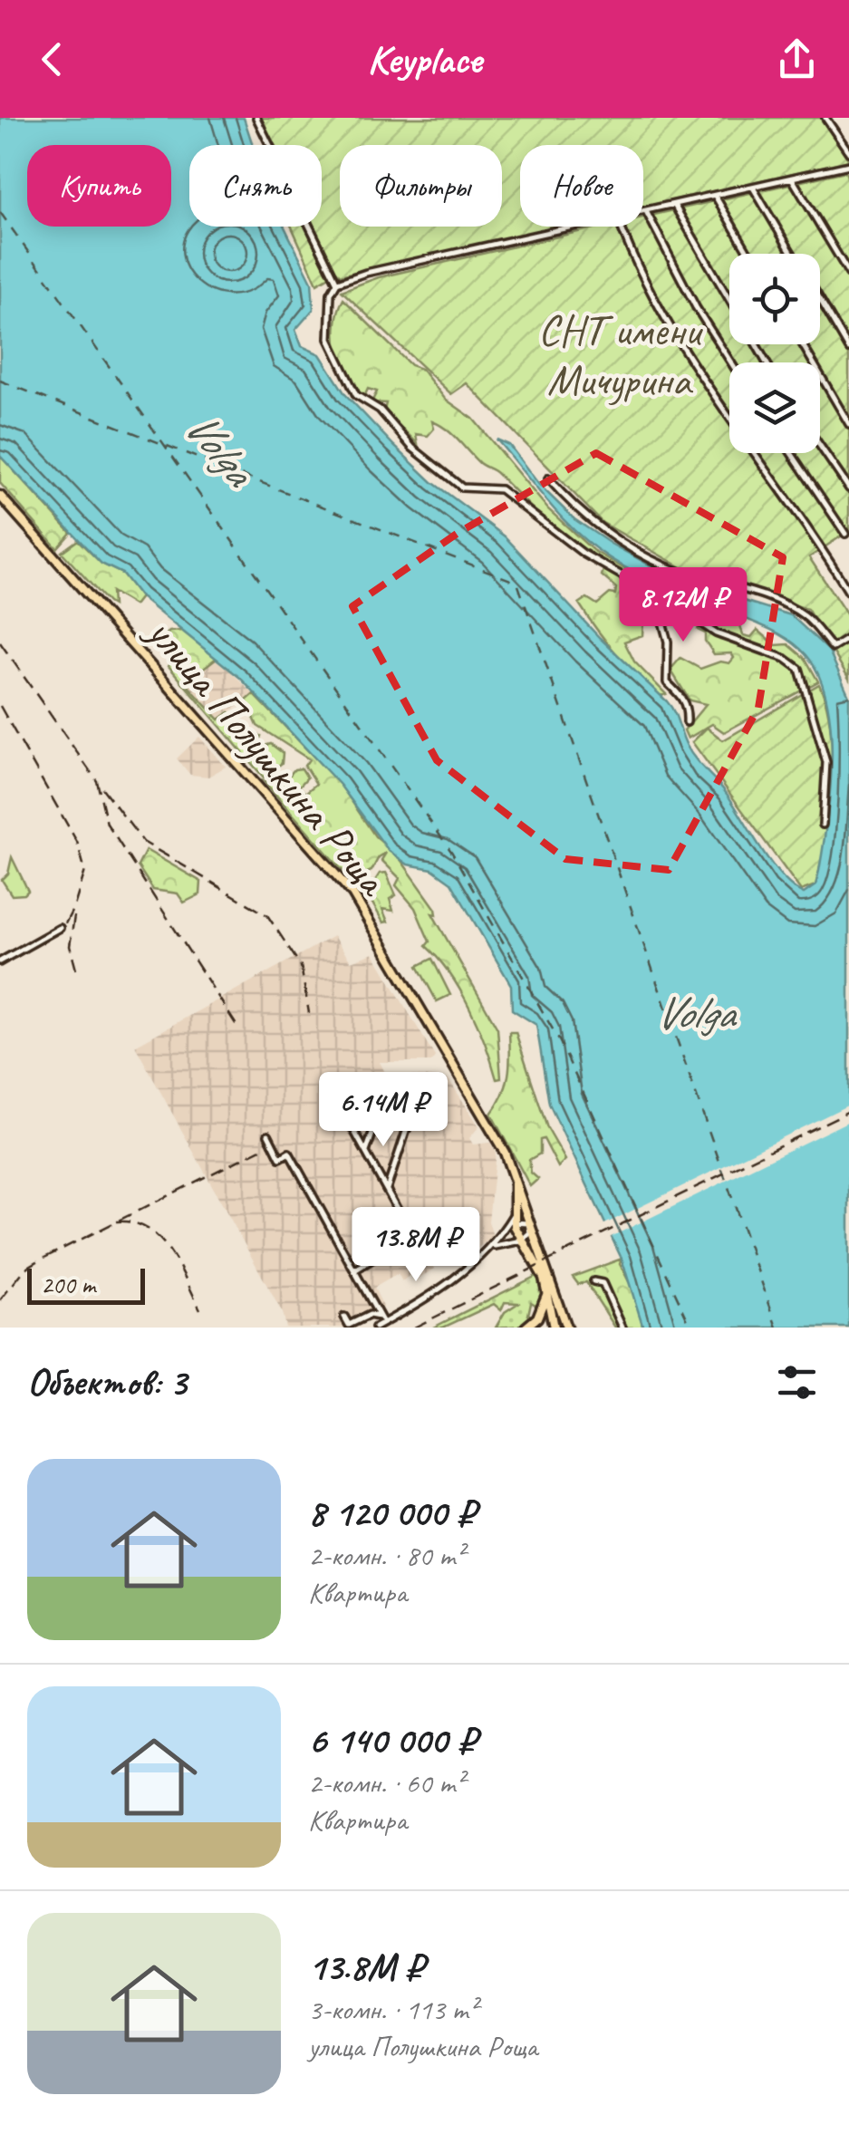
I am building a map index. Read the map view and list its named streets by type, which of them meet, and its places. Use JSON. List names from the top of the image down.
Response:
{
  "streets": {
    "main road": ["улица Полушкина Роща"]
  },
  "water": ["Volga"],
  "parks": ["СНТ имени Мичурина"],
  "scale_bar": "200 m",
  "page": {
    "header": "Keyplace",
    "chip": [
      "Купить",
      "Снять",
      "Фильтры",
      "Новое"
    ],
    "price": ["8.12M ₽", "6.14M ₽", "13.8M ₽"],
    "scale": "200 m",
    "heading": "Объектов: 3",
    "list": [
      {
        "name": "8 120 000 ₽",
        "note": "2-комн. · 80 m² · Квартира"
      },
      {
        "name": "6 140 000 ₽",
        "note": "2-комн. · 60 m² · Квартира"
      },
      {
        "name": "13.8M ₽",
        "note": "3-комн. · 113 m² · улица Полушкина Роща"
      }
    ]
  }
}
